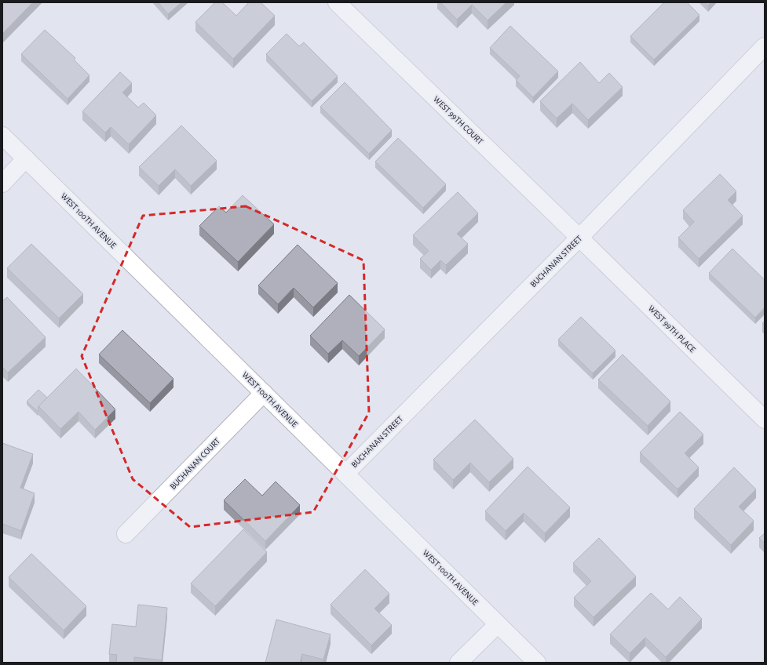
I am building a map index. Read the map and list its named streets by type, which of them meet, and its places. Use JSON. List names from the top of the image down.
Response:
{
  "streets": {
    "street": [
      "WEST 99TH COURT",
      "WEST 100TH AVENUE",
      "BUCHANAN STREET",
      "WEST 99TH PLACE",
      "BUCHANAN COURT"
    ]
  },
  "crossings": [
    ["WEST 99TH COURT", "BUCHANAN STREET"],
    ["WEST 99TH COURT", "WEST 99TH PLACE"],
    ["WEST 100TH AVENUE", "BUCHANAN STREET"],
    ["WEST 100TH AVENUE", "BUCHANAN COURT"],
    ["BUCHANAN STREET", "WEST 99TH PLACE"]
  ]
}
